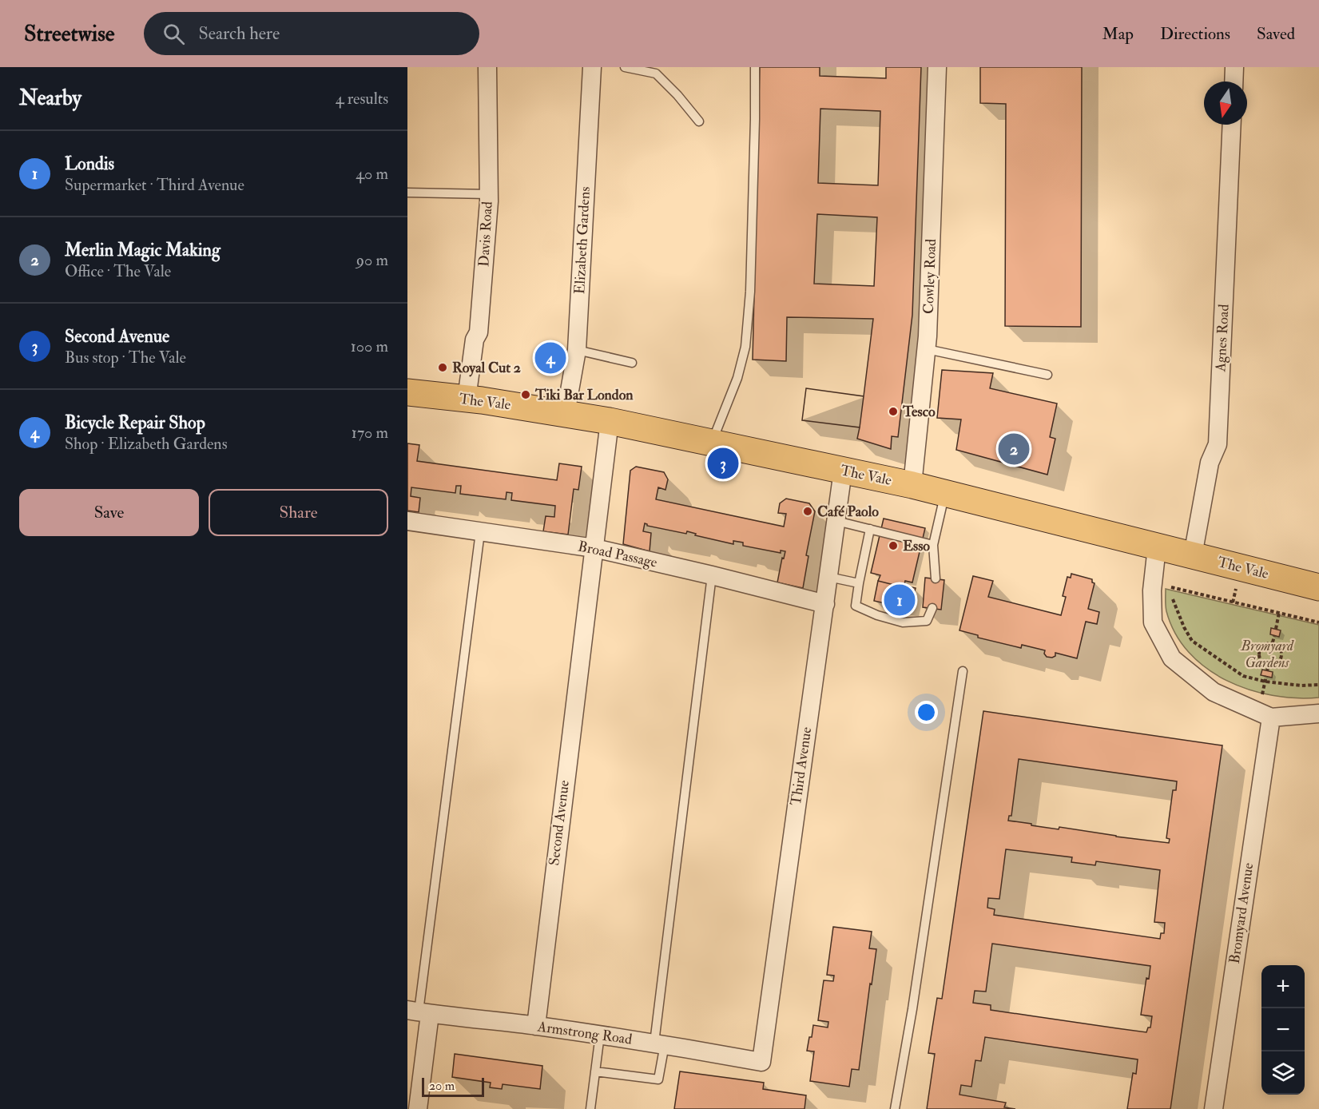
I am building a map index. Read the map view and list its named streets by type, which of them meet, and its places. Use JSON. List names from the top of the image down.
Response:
{
  "streets": {
    "main road": ["The Vale"],
    "street": [
      "Davis Road",
      "Elizabeth Gardens",
      "Cowley Road",
      "Agnes Road",
      "Broad Passage",
      "Third Avenue",
      "Second Avenue",
      "Bromyard Avenue",
      "Armstrong Road"
    ]
  },
  "crossings": [
    ["Davis Road", "The Vale"],
    ["Elizabeth Gardens", "The Vale"],
    ["Cowley Road", "The Vale"],
    ["Agnes Road", "The Vale"],
    ["The Vale", "Third Avenue"],
    ["The Vale", "Second Avenue"],
    ["Broad Passage", "Third Avenue"],
    ["Broad Passage", "Second Avenue"],
    ["Third Avenue", "Armstrong Road"],
    ["Second Avenue", "Armstrong Road"]
  ],
  "parks": ["Bromyard Gardens"],
  "places": [
    "Royal Cut 2",
    "Tiki Bar London",
    "Tesco",
    "Café Paolo",
    "Esso"
  ],
  "scale_bar": "20 m",
  "north": "bottom",
  "page": {
    "header": "Streetwise",
    "search": "Search here",
    "nav": ["Map", "Directions", "Saved"],
    "heading": ["Nearby", "4 results"],
    "list": [
      {
        "mark": "1",
        "name": "Londis",
        "note": "Supermarket · Third Avenue",
        "value": "40 m"
      },
      {
        "mark": "2",
        "name": "Merlin Magic Making",
        "note": "Office · The Vale",
        "value": "90 m"
      },
      {
        "mark": "3",
        "name": "Second Avenue",
        "note": "Bus stop · The Vale",
        "value": "100 m"
      },
      {
        "mark": "4",
        "name": "Bicycle Repair Shop",
        "note": "Shop · Elizabeth Gardens",
        "value": "170 m"
      }
    ],
    "pins": [
      "4",
      "2",
      "3",
      "1"
    ],
    "buttons": ["Save", "Share"],
    "map_buttons": ["+", "−"],
    "scale": "20 m"
  }
}
